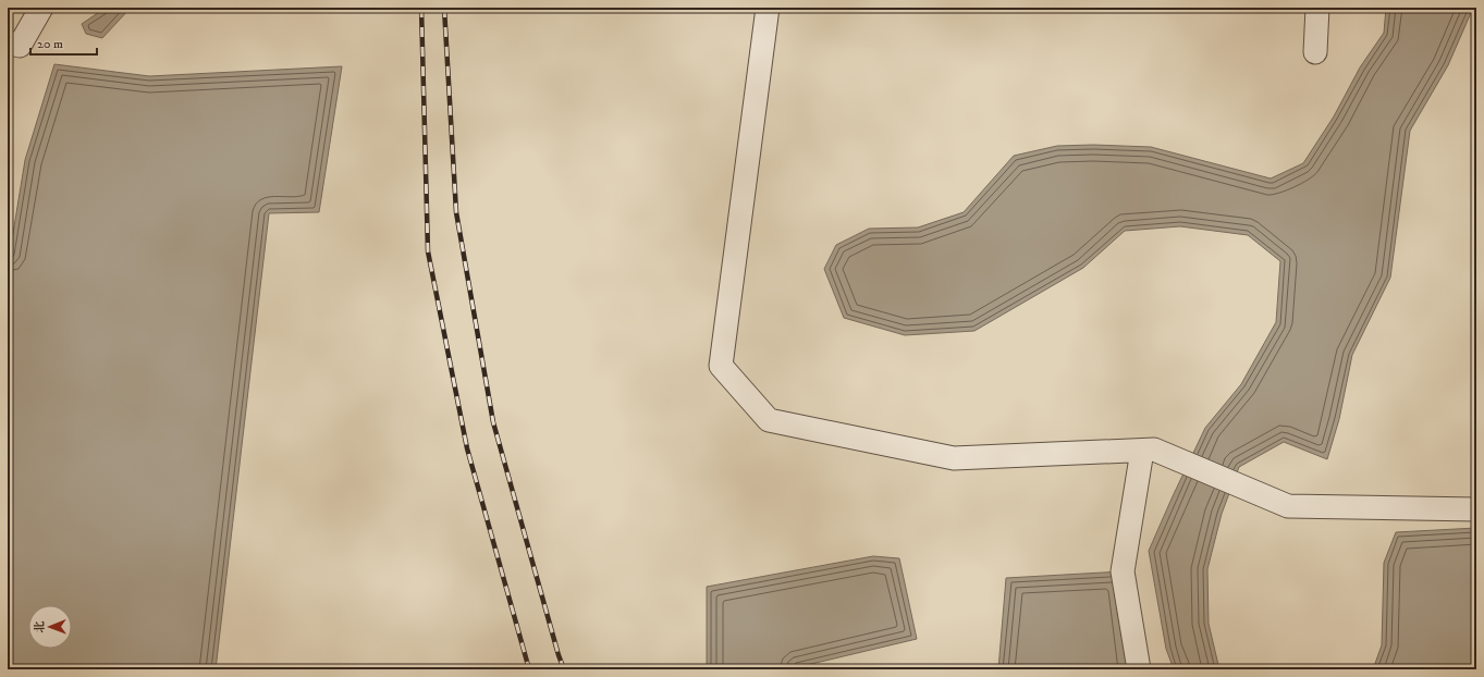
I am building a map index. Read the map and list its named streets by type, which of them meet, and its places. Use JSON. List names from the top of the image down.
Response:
{
  "scale_bar": "20 m",
  "north": "left"
}
